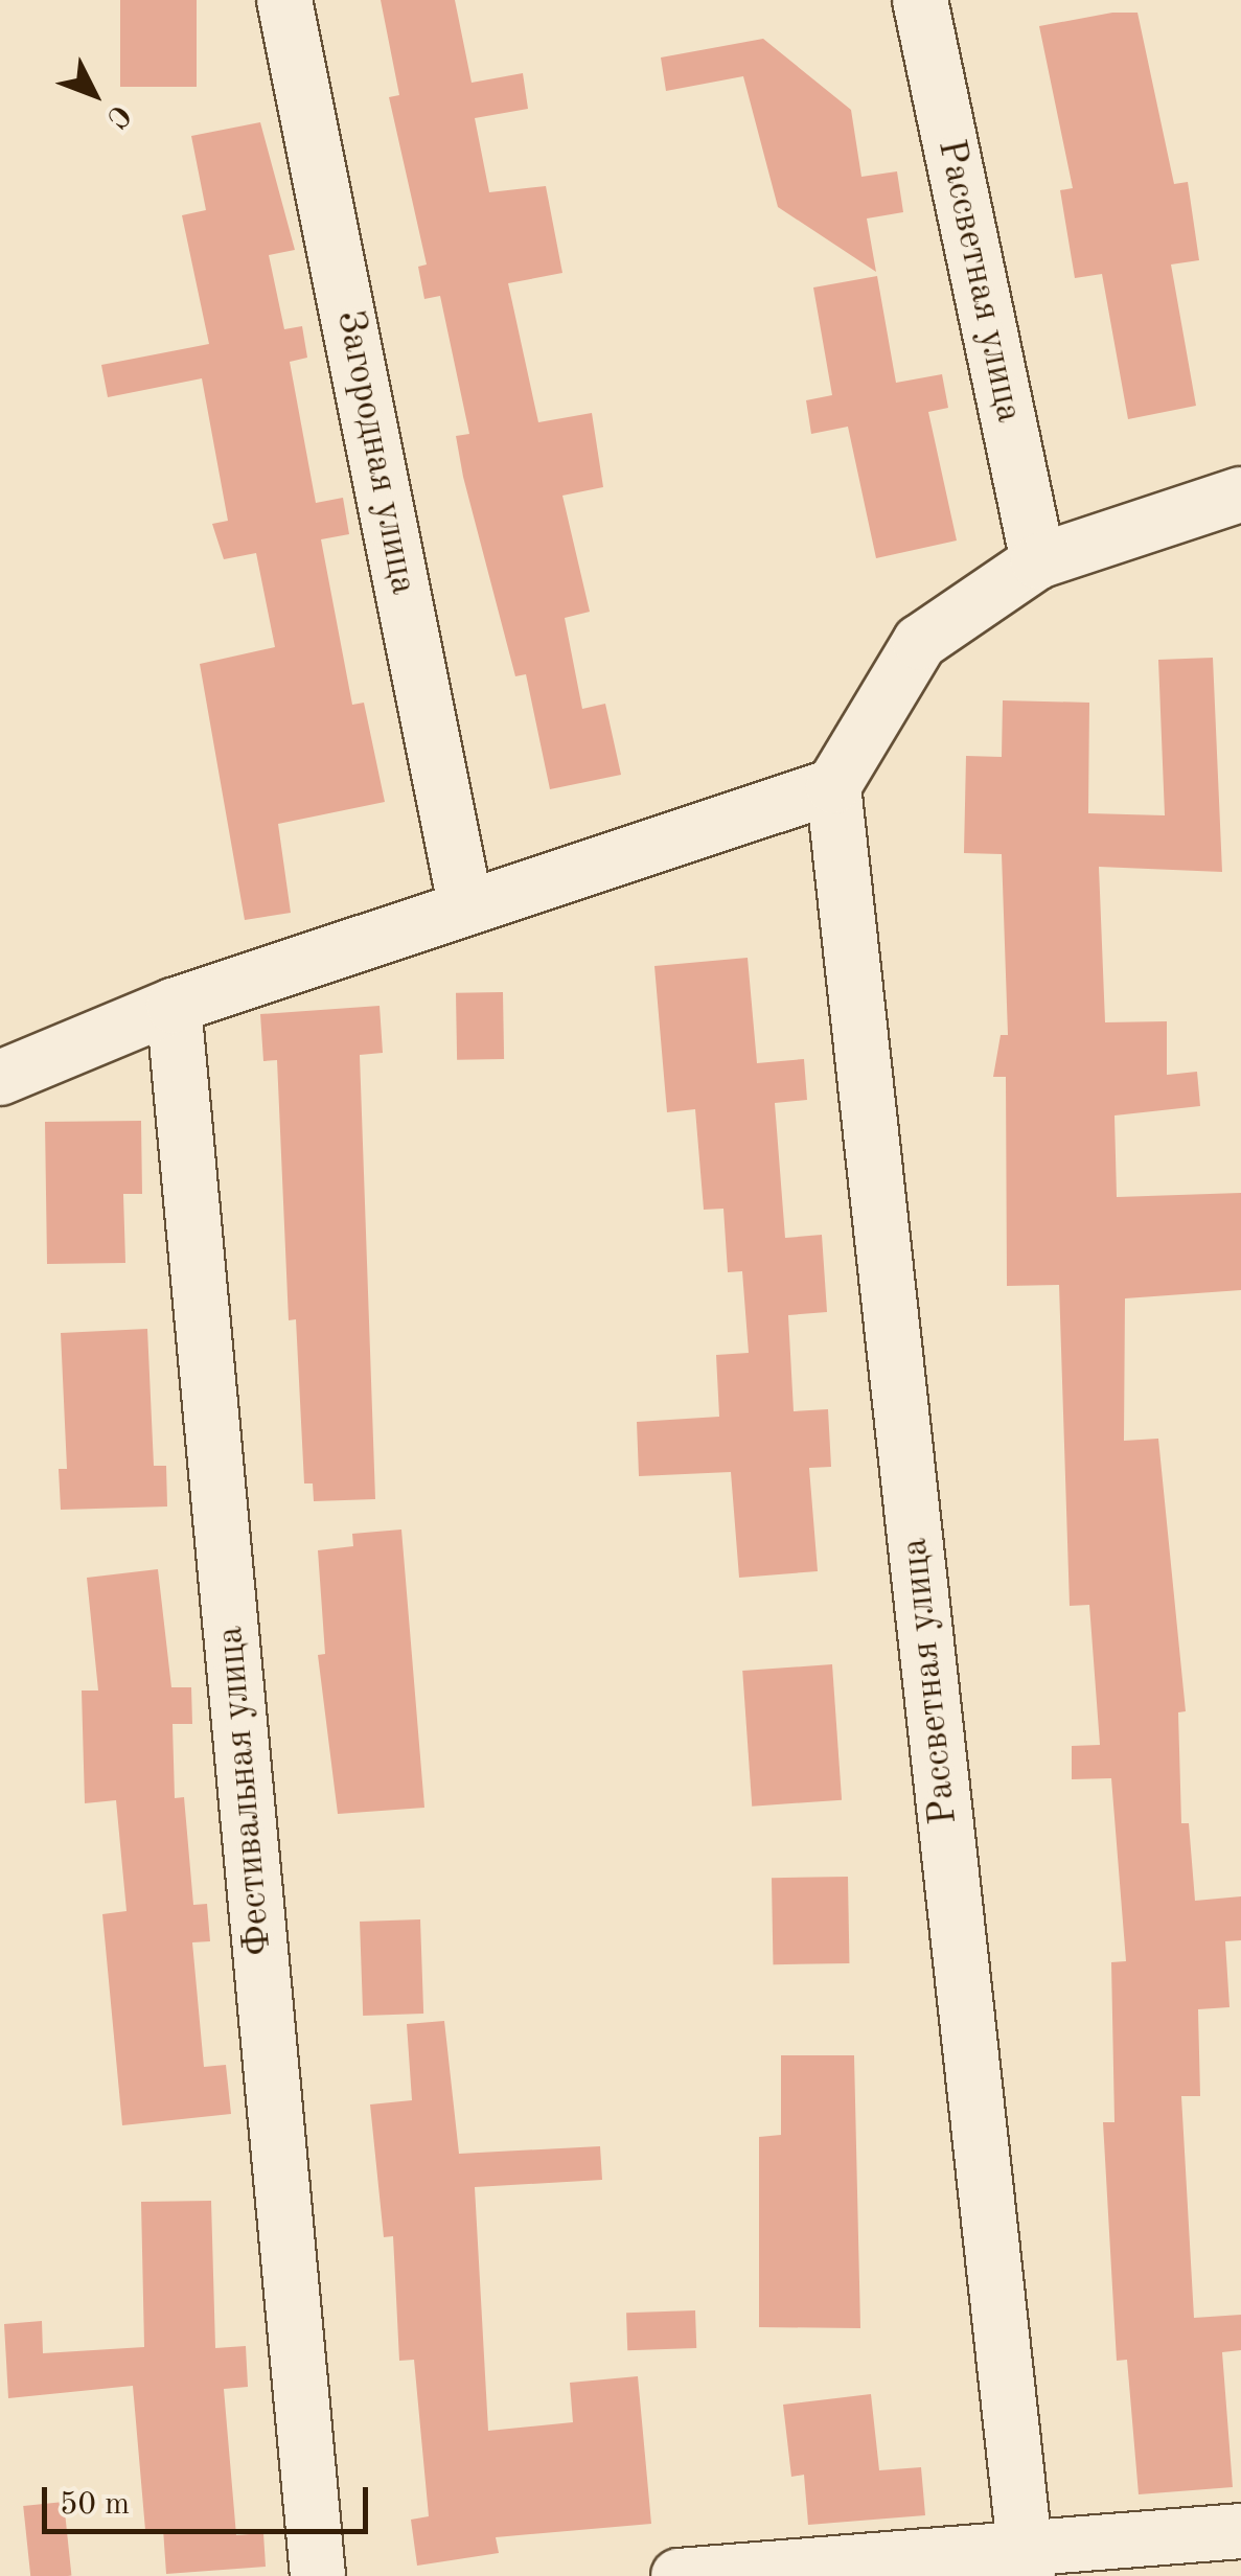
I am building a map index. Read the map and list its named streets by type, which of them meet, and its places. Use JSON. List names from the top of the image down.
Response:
{
  "streets": {
    "street": ["Рассветная улица", "Загородная улица", "Фестивальная улица"]
  },
  "scale_bar": "50 m",
  "north": "bottom right"
}
